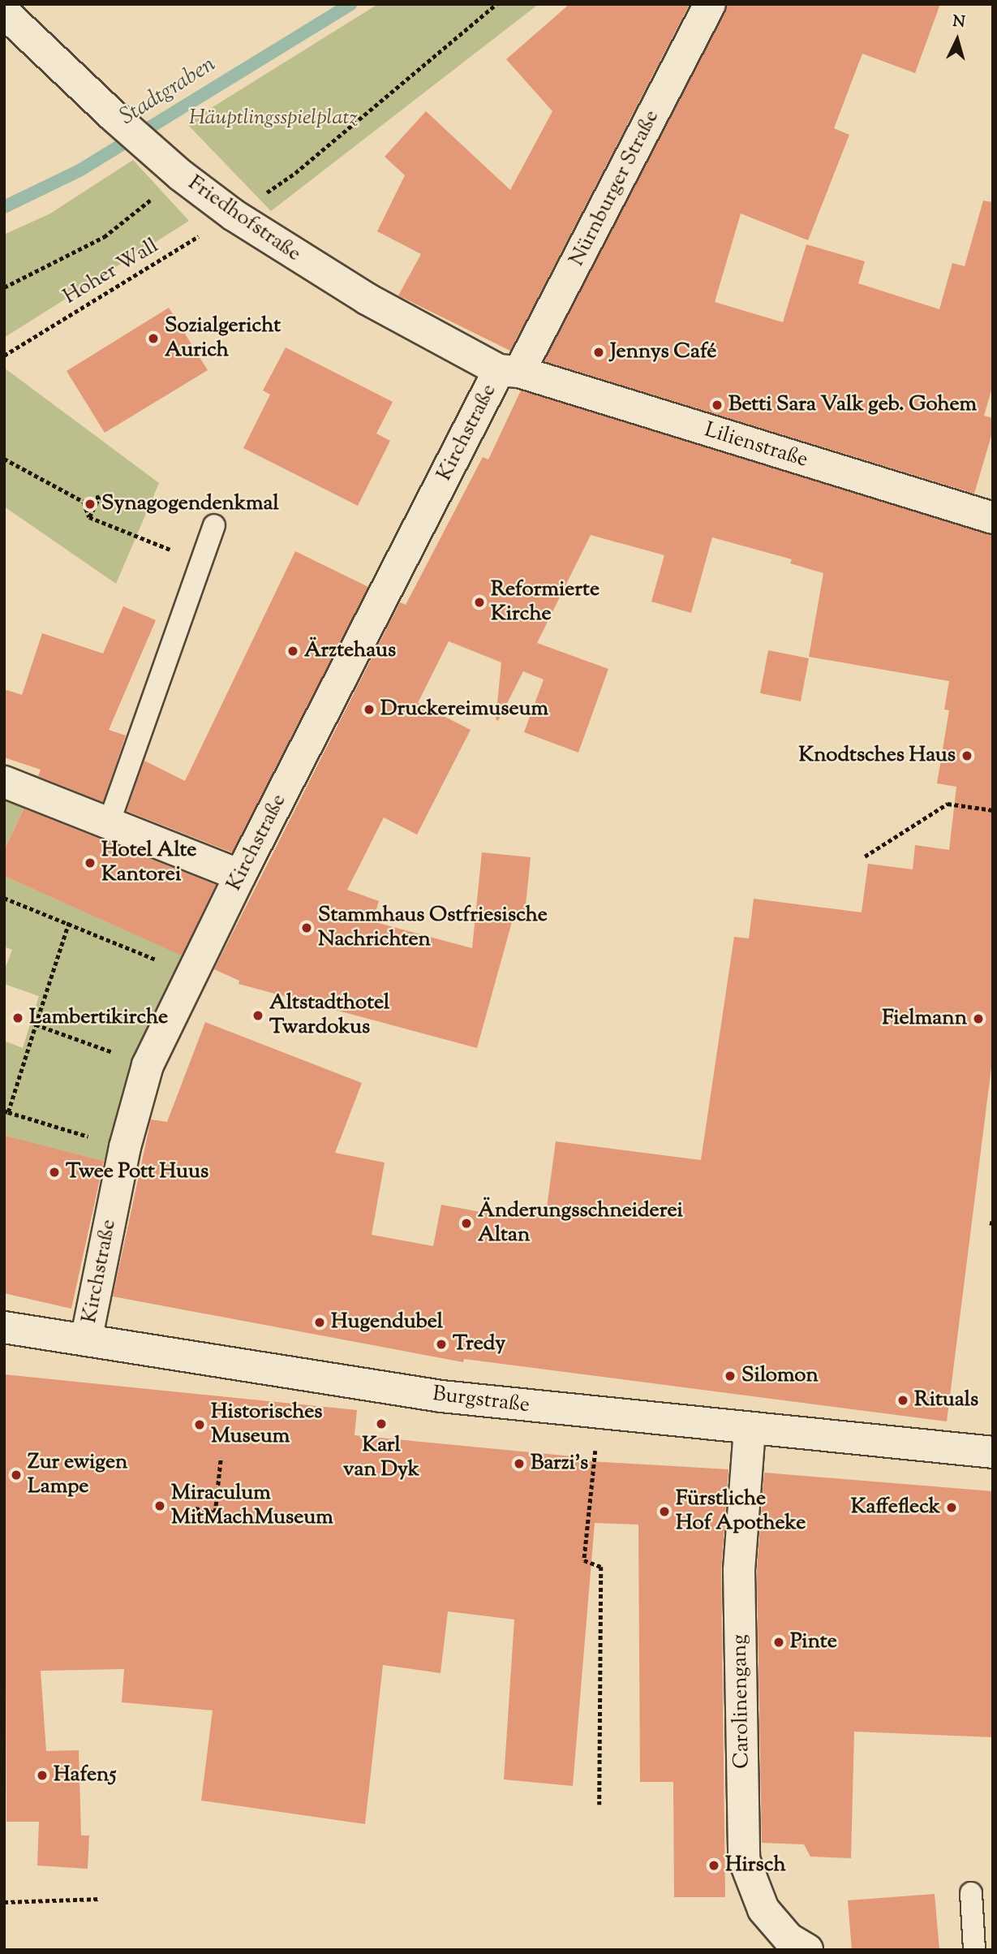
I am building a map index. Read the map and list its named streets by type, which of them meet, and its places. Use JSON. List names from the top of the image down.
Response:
{
  "streets": {
    "street": [
      "Nürnburger Straße",
      "Friedhofstraße",
      "Kirchstraße",
      "Lilienstraße",
      "Burgstraße",
      "Carolinengang"
    ],
    "path": ["Hoher Wall"]
  },
  "crossings": [
    ["Nürnburger Straße", "Friedhofstraße"],
    ["Nürnburger Straße", "Kirchstraße"],
    ["Nürnburger Straße", "Lilienstraße"],
    ["Friedhofstraße", "Hoher Wall"],
    ["Friedhofstraße", "Kirchstraße"],
    ["Friedhofstraße", "Lilienstraße"],
    ["Kirchstraße", "Lilienstraße"],
    ["Kirchstraße", "Burgstraße"],
    ["Burgstraße", "Carolinengang"]
  ],
  "water": ["Stadtgraben"],
  "parks": ["Häuptlingsspielplatz"],
  "places": [
    "Sozialgericht Aurich",
    "Jennys Café",
    "Betti Sara Valk geb. Gohem",
    "Synagogendenkmal",
    "Reformierte Kirche",
    "Ärztehaus",
    "Druckereimuseum",
    "Knodtsches Haus",
    "Hotel Alte Kantorei",
    "Stammhaus Ostfriesische Nachrichten",
    "Altstadthotel Twardokus",
    "Lambertikirche",
    "Fielmann",
    "Twee Pott Huus",
    "Änderungsschneiderei Altan",
    "Hugendubel",
    "Tredy",
    "Silomon",
    "Rituals",
    "Karl van Dyk",
    "Historisches Museum",
    "Barzi's",
    "Zur ewigen Lampe",
    "Miraculum MitMachMuseum",
    "Kaffefleck",
    "Fürstliche Hof Apotheke",
    "Pinte",
    "Hafen5",
    "Hirsch"
  ],
  "north": "top"
}
